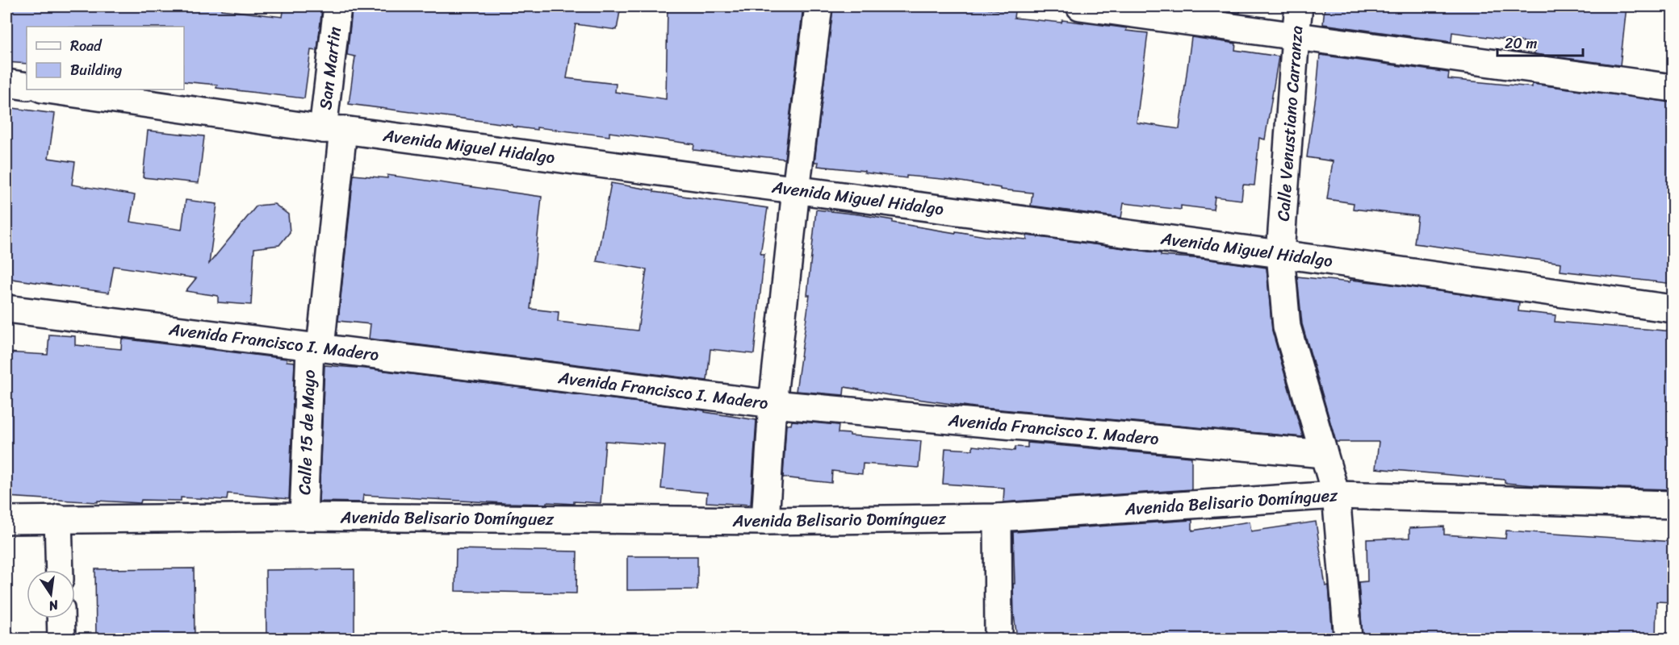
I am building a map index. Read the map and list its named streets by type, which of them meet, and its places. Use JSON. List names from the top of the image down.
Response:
{
  "streets": {
    "street": [
      "San Martin",
      "Calle Venustiano Carranza",
      "Avenida Miguel Hidalgo",
      "Avenida Francisco I. Madero",
      "Calle 15 de Mayo",
      "Avenida Belisario Domínguez"
    ]
  },
  "crossings": [
    ["San Martin", "Avenida Miguel Hidalgo"],
    ["San Martin", "Avenida Francisco I. Madero"],
    ["San Martin", "Calle 15 de Mayo"],
    ["Calle Venustiano Carranza", "Avenida Miguel Hidalgo"],
    ["Calle Venustiano Carranza", "Avenida Francisco I. Madero"],
    ["Calle Venustiano Carranza", "Avenida Belisario Domínguez"],
    ["Avenida Francisco I. Madero", "Calle 15 de Mayo"],
    ["Calle 15 de Mayo", "Avenida Belisario Domínguez"]
  ],
  "legend": ["Road", "Building"],
  "scale_bar": "20 m",
  "north": "bottom"
}
